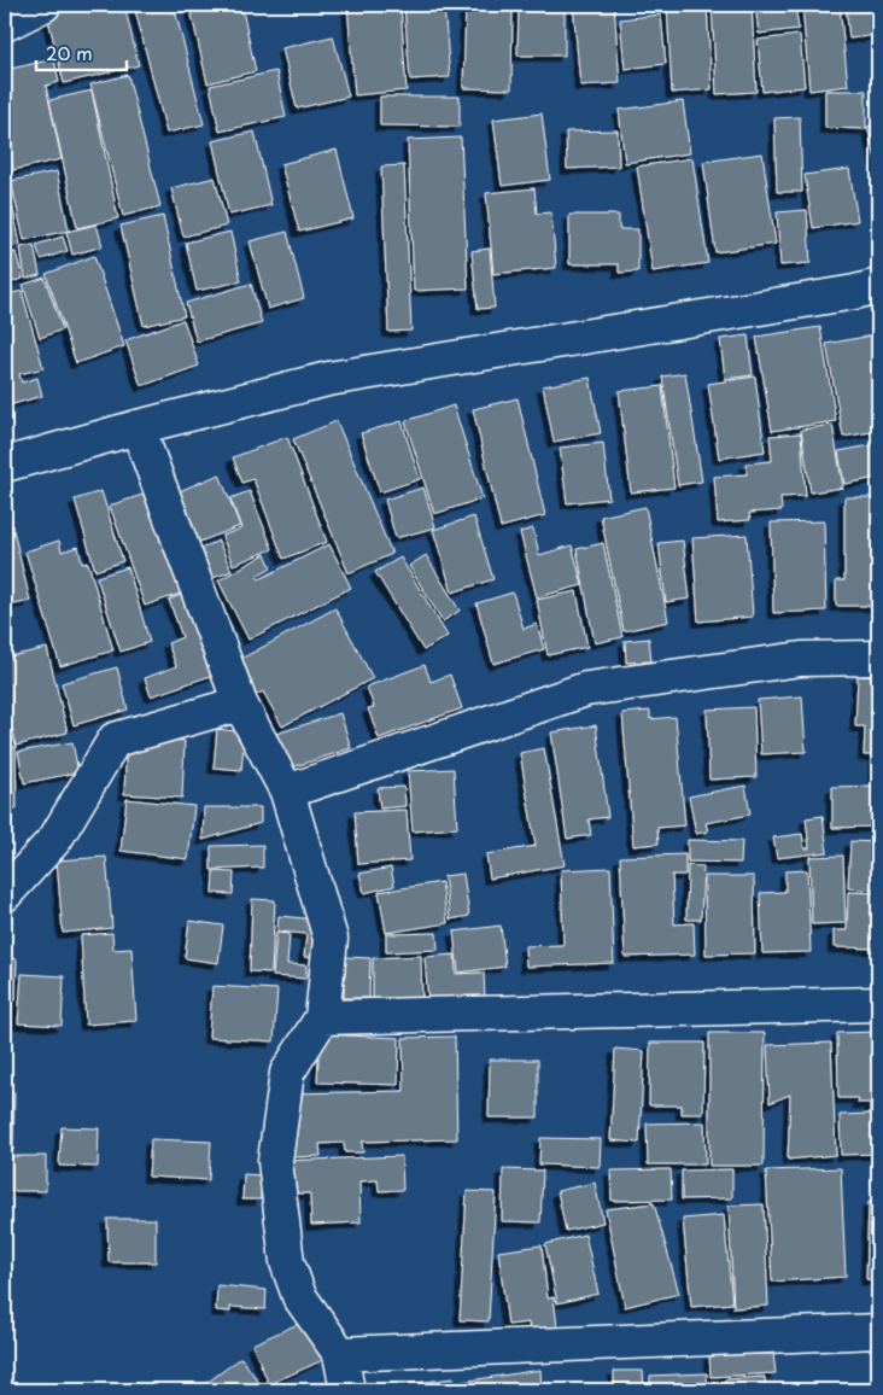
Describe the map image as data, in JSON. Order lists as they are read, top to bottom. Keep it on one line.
{"scale_bar":"20 m"}
